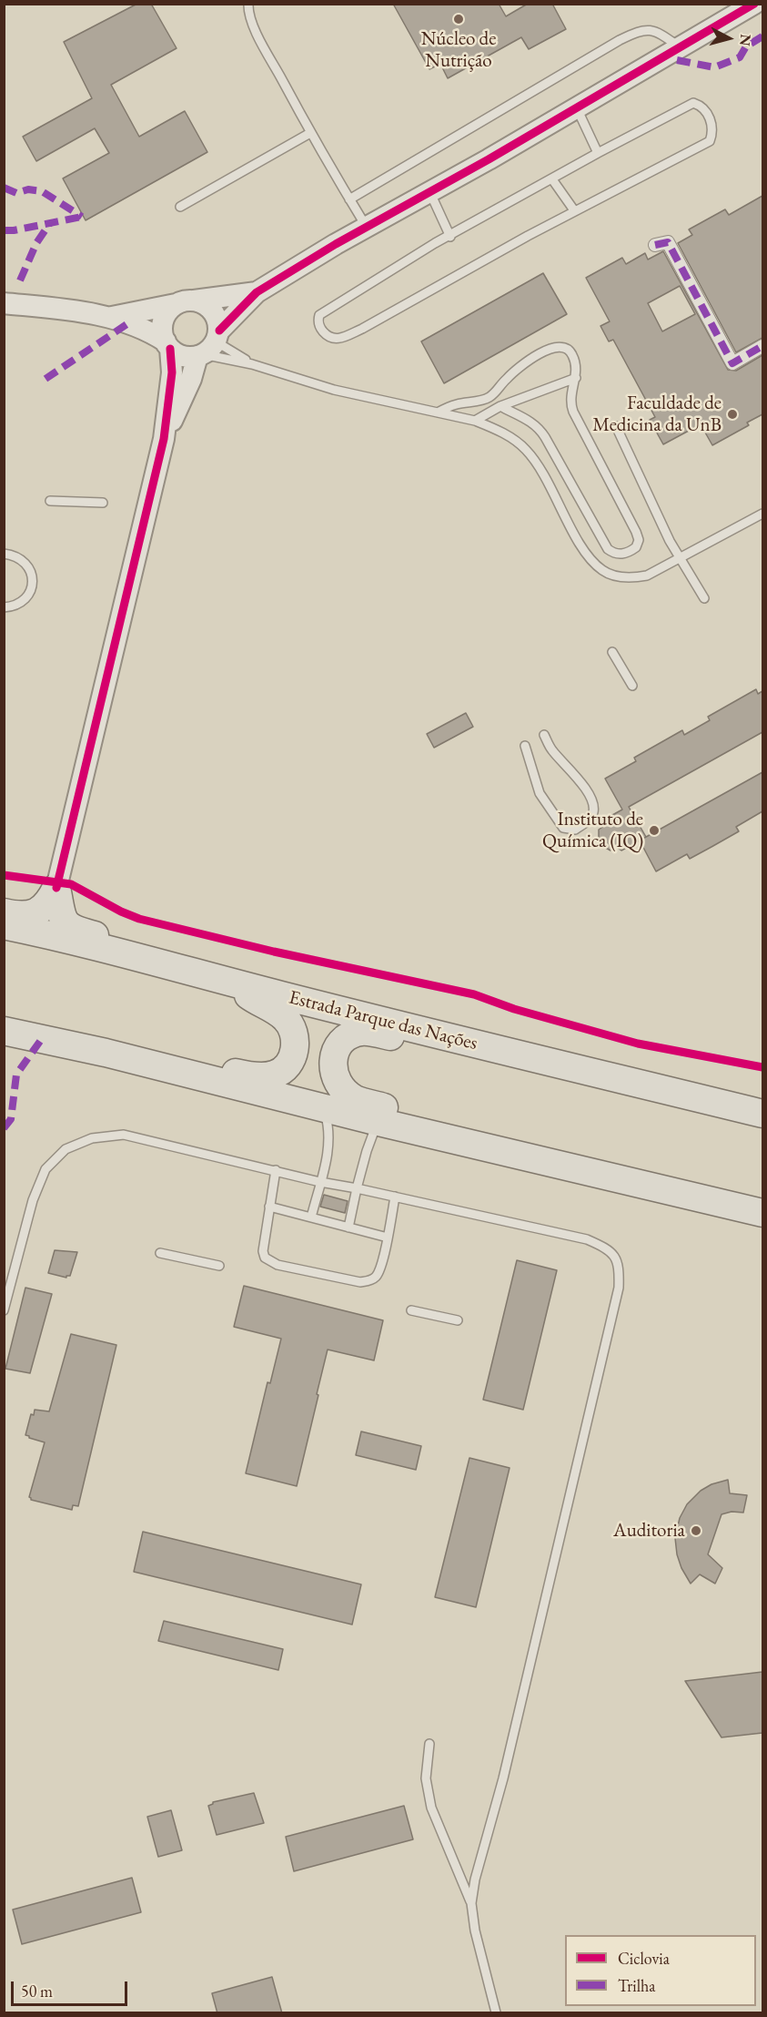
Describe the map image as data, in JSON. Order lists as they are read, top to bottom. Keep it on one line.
{"streets":{"highway":["Estrada Parque das Nações"]},"places":["Núcleo de Nutrição","Faculdade de Medicina da UnB","Instituto de Química (IQ)","Auditoria"],"legend":["Ciclovia","Trilha"],"scale_bar":"50 m","north":"right"}
